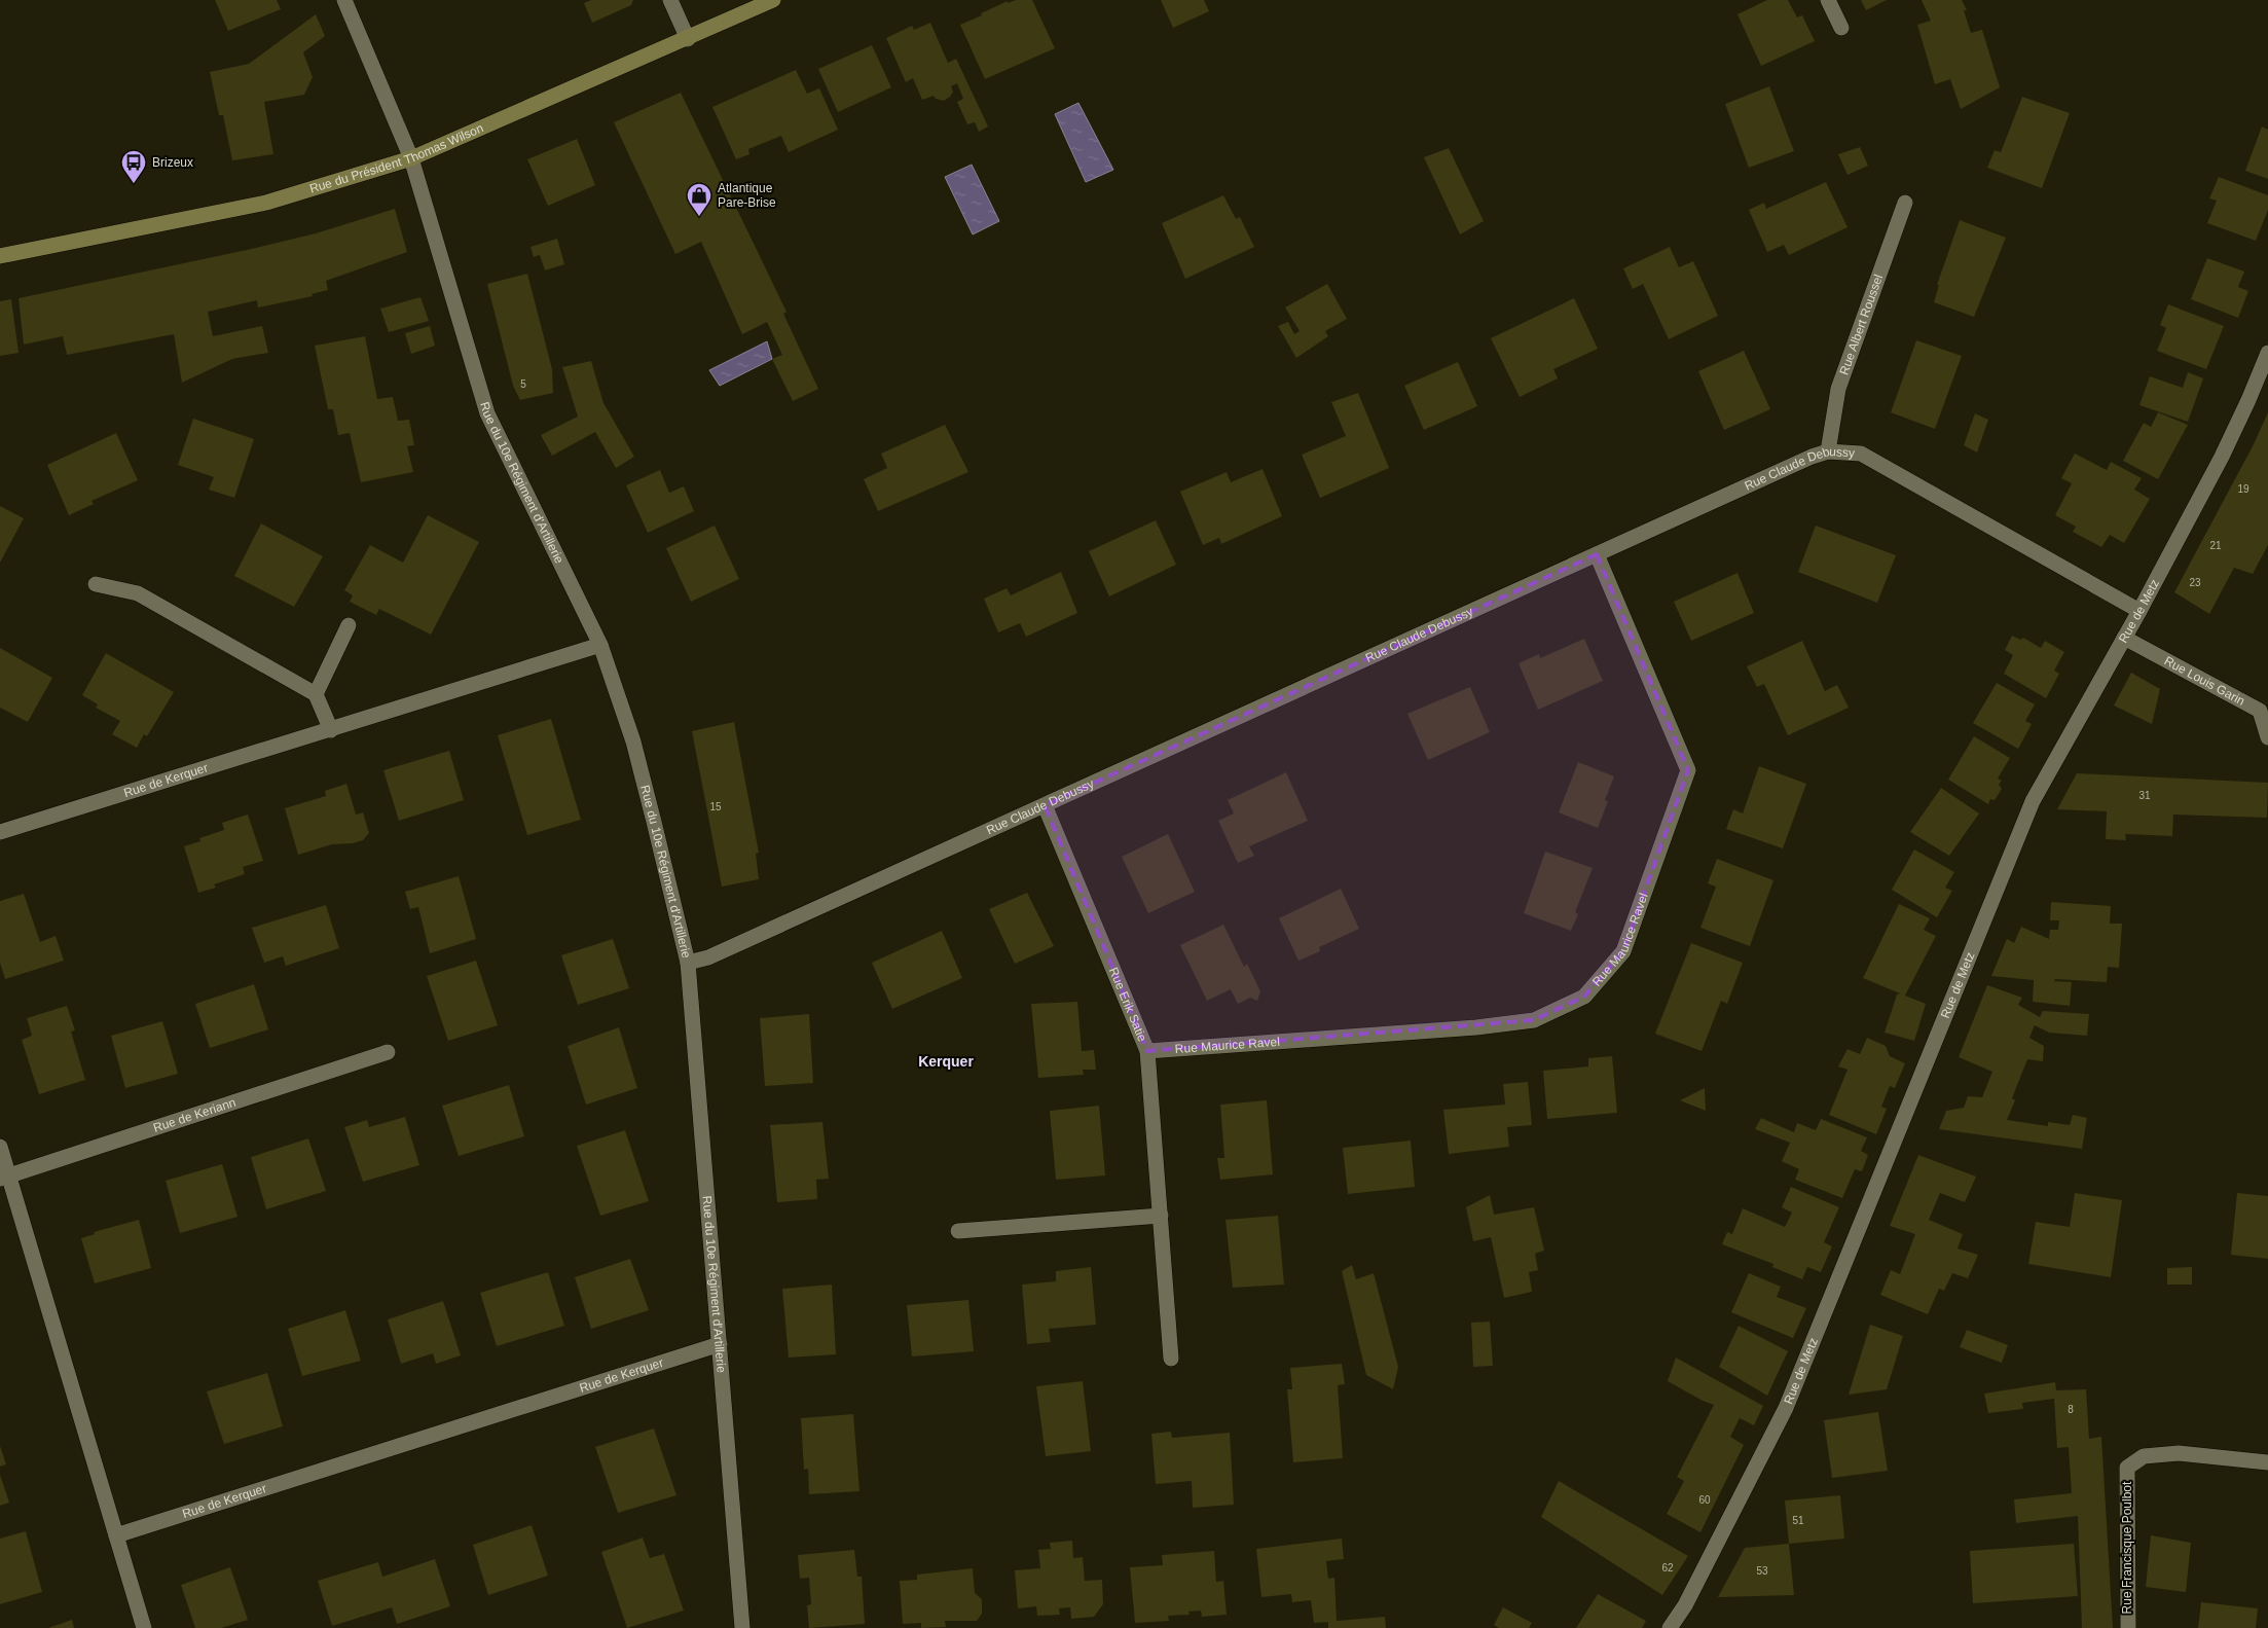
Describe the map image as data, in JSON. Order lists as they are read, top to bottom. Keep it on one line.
{"streets":{"street":["Rue du Président Thomas Wilson","Rue Albert Roussel","Rue Claude Debussy","Rue du 10e Régiment d'Artillerie","Rue de Metz","Rue Louis Garin","Rue de Kerquer","Rue Maurice Ravel","Rue Erik Satie","Rue de Keriann","Rue Francisque Poulbot"]},"crossings":[["Rue du Président Thomas Wilson","Rue du 10e Régiment d'Artillerie"],["Rue Albert Roussel","Rue Claude Debussy"],["Rue Claude Debussy","Rue du 10e Régiment d'Artillerie"],["Rue Claude Debussy","Rue de Metz"],["Rue Claude Debussy","Rue Maurice Ravel"],["Rue Claude Debussy","Rue Erik Satie"],["Rue du 10e Régiment d'Artillerie","Rue de Kerquer"],["Rue de Metz","Rue Louis Garin"],["Rue Maurice Ravel","Rue Erik Satie"]],"districts":["Kerquer"],"places":{"bus stop":["Brizeux"],"shop":["Atlantique Pare-Brise"]},"house_numbers":["5","19","21","23","31","15","8","60","51","62","53"]}
